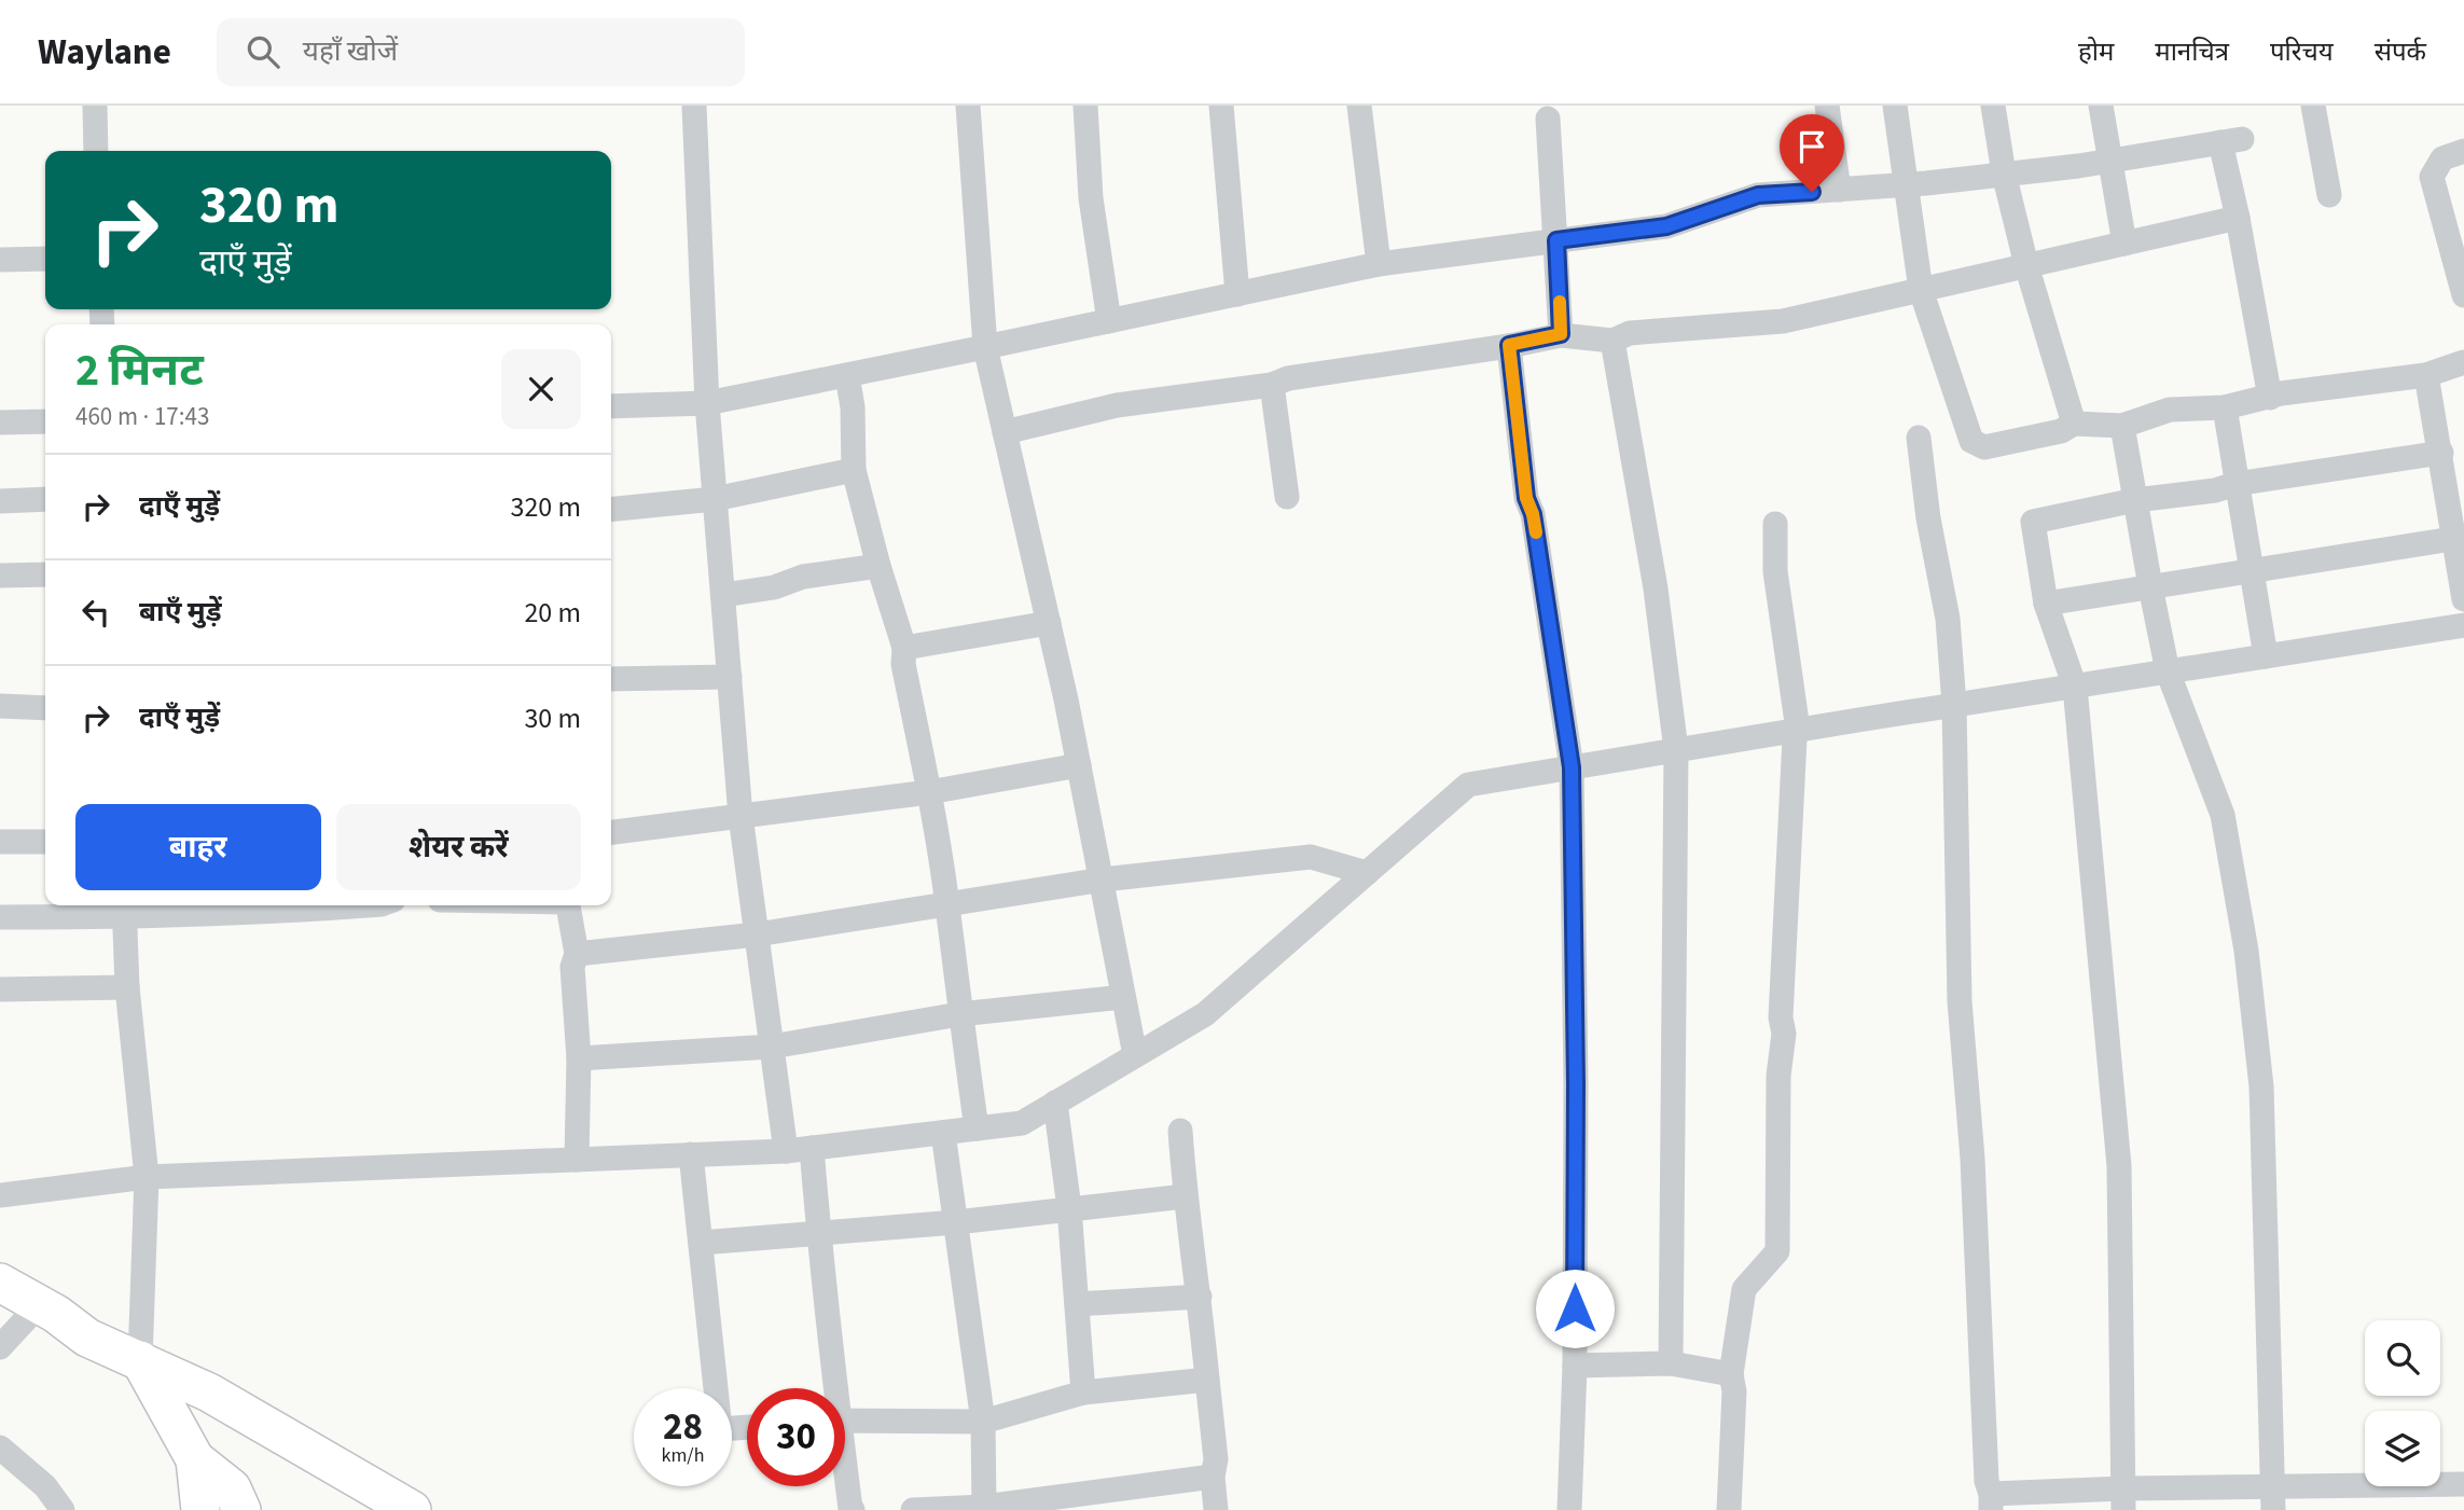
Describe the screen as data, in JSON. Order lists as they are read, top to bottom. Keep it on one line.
{"page":{"header":"Waylane","search":"यहाँ खोजें","nav":["होम","मानचित्र","परिचय","संपर्क"],"turn":["320 m","दाएँ मुड़ें"],"heading":["2 मिनट","460 m · 17:43"],"list":[{"name":"दाएँ मुड़ें","value":"320 m"},{"name":"बाएँ मुड़ें","value":"20 m"},{"name":"दाएँ मुड़ें","value":"30 m"}],"buttons":["बाहर","शेयर करें"],"speed":"28 km/h","limit":"30"}}
